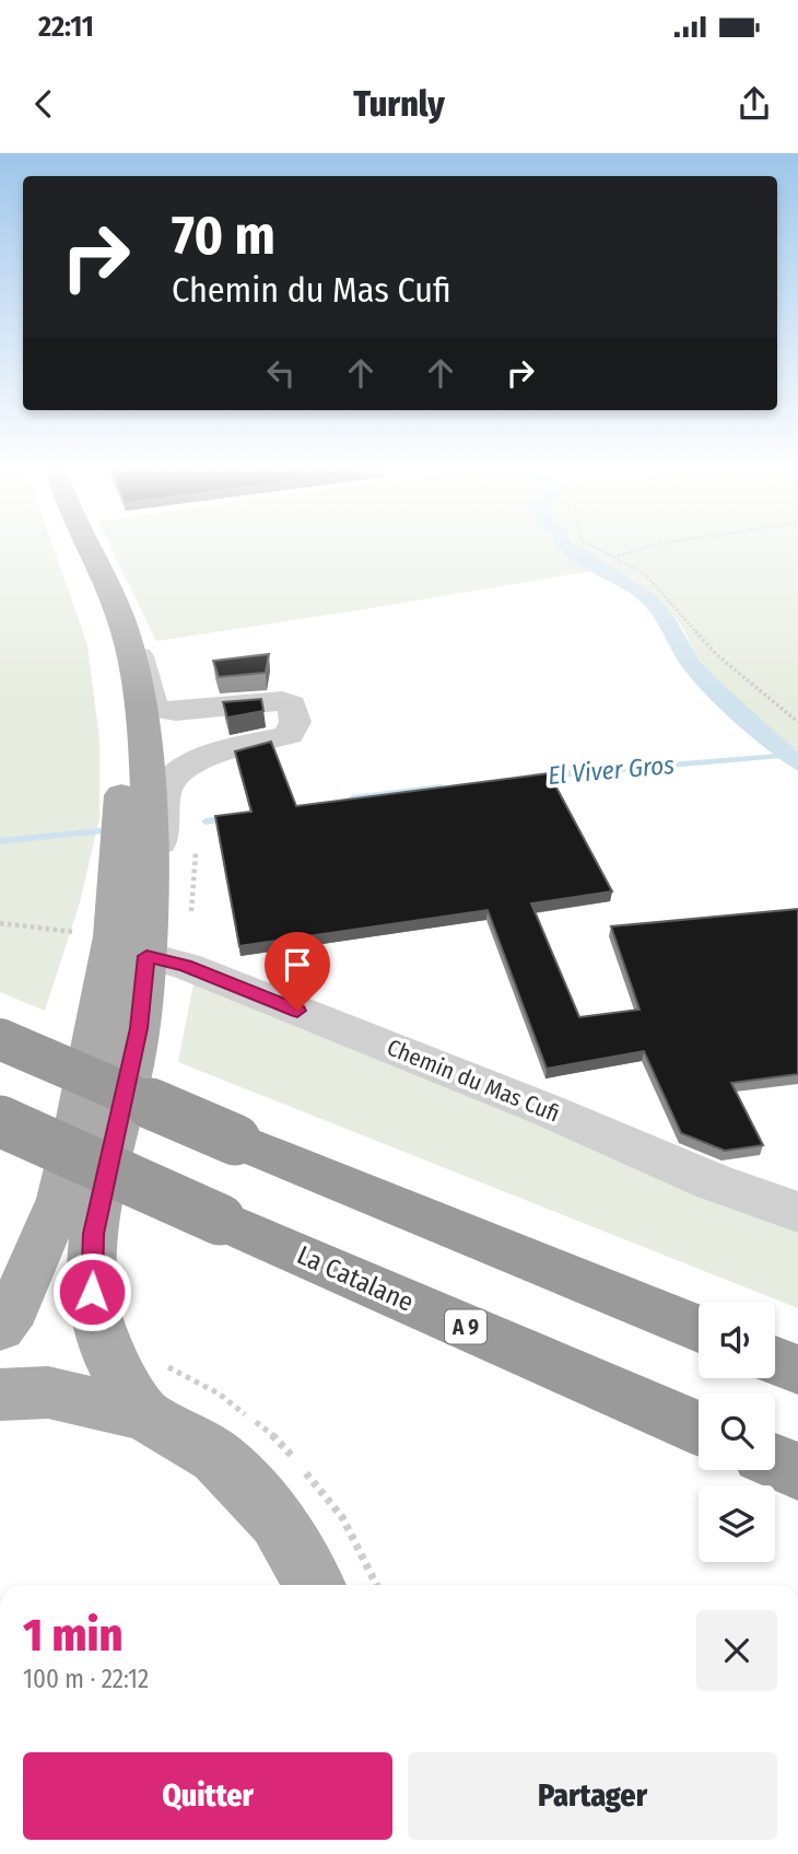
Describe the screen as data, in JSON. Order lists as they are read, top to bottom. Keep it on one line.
{"streets":{"highway":["La Catalane","A 9"],"street":["Chemin du Mas Cufi"]},"water":["El Viver Gros"],"page":{"status":"22:11","header":"Turnly","turn":["70 m","Chemin du Mas Cufi"],"heading":["1 min","100 m · 22:12"],"buttons":["Quitter","Partager"]}}
